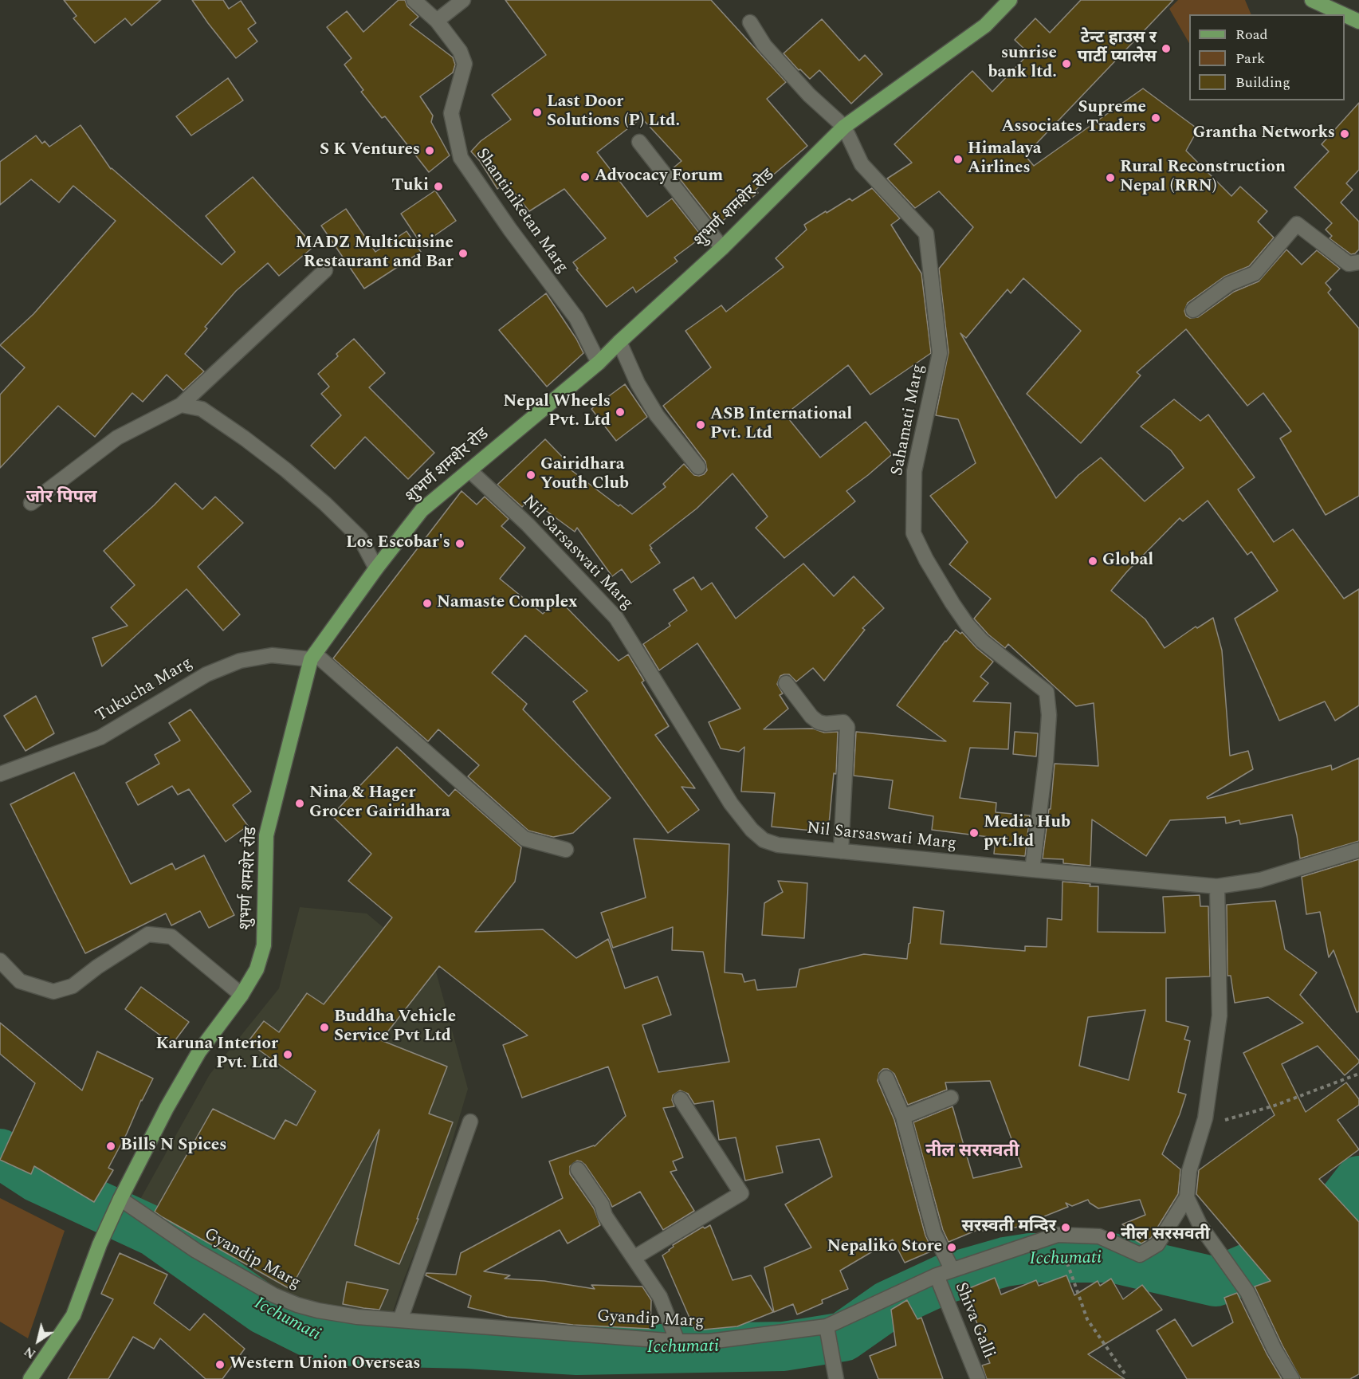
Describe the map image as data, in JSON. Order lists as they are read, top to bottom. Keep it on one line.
{"streets":{"main road":["शुभर्ण शमशेर रोड"],"street":["Shantiniketan Marg","Sahamati Marg","Nil Sarsaswati Marg","Tukucha Marg","Gyandip Marg","Shiva Galli"]},"crossings":[["शुभर्ण शमशेर रोड","Shantiniketan Marg"],["शुभर्ण शमशेर रोड","Sahamati Marg"],["शुभर्ण शमशेर रोड","Nil Sarsaswati Marg"],["शुभर्ण शमशेर रोड","Tukucha Marg"],["शुभर्ण शमशेर रोड","Gyandip Marg"],["Sahamati Marg","Nil Sarsaswati Marg"],["Gyandip Marg","Shiva Galli"]],"districts":["जोर पिपल","नील सरसवती"],"water":["Icchumati"],"places":["टेन्ट हाउस र पार्टी प्यालेस","sunrise bank ltd.","Last Door Solutions (P) Ltd.","Supreme Associates Traders","Grantha Networks","S K Ventures","Himalaya Airlines","Advocacy Forum","Rural Reconstruction Nepal (RRN)","Tuki","MADZ Multicuisine Restaurant and Bar","Nepal Wheels Pvt. Ltd","ASB International Pvt. Ltd","Gairidhara Youth Club","Los Escobar's","Global","Namaste Complex","Nina & Hager Grocer Gairidhara","Media Hub pvt.ltd","Buddha Vehicle Service Pvt Ltd","Karuna Interior Pvt. Ltd","Bills N Spices","सरस्वती मन्दिर","नील सरसवती","Nepaliko Store","Western Union Overseas"],"legend":["Road","Park","Building"],"north":"bottom left"}
